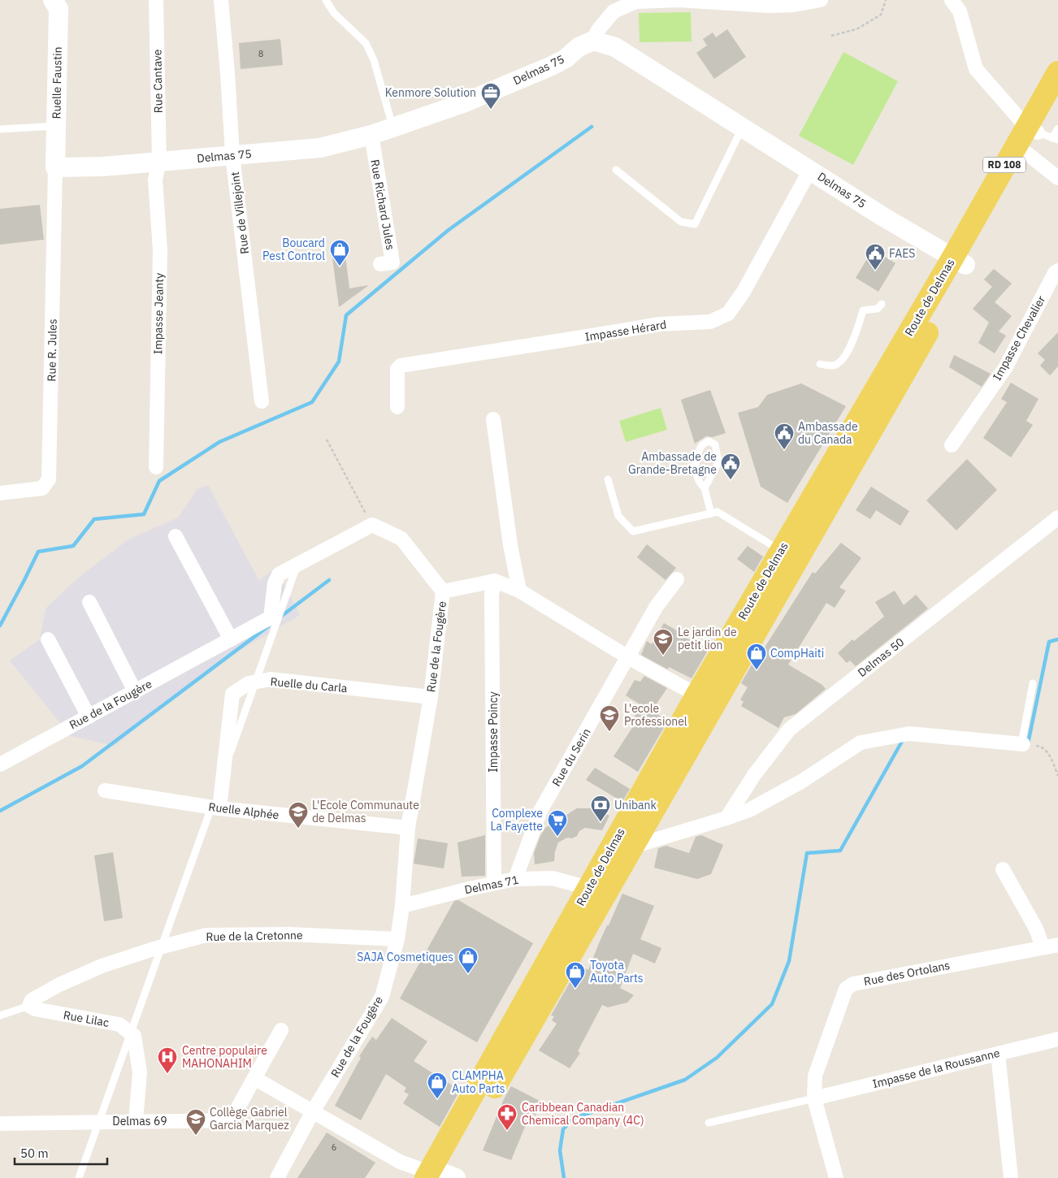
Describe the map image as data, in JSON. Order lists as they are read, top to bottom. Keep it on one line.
{"streets":{"main road":["RD 108","Route de Delmas"],"street":["Delmas 75","Rue Cantave","Ruelle Faustin","Rue Richard Jules","Rue de Villejoint","Impasse Jeanty","Impasse Hérard","Impasse Chevalier","Rue R. Jules","Rue de la Fougère","Delmas 50","Ruelle du Carla","Impasse Poincy","Rue du Serin","Ruelle Alphée","Delmas 71","Rue de la Cretonne","Rue des Ortolans","Rue Lilac","Impasse de la Roussanne","Delmas 69"]},"crossings":[["Delmas 75","Rue Cantave"],["Delmas 75","Ruelle Faustin"],["Delmas 75","Rue Richard Jules"],["Delmas 75","Rue de Villejoint"],["Delmas 75","Route de Delmas"],["Delmas 75","Impasse Jeanty"],["Delmas 75","Impasse Hérard"],["Delmas 75","Rue R. Jules"],["Rue Cantave","Impasse Jeanty"],["Ruelle Faustin","Rue R. Jules"],["Route de Delmas","Delmas 71"],["Rue de la Fougère","Ruelle du Carla"],["Rue de la Fougère","Ruelle Alphée"],["Rue de la Fougère","Delmas 71"],["Rue de la Fougère","Rue de la Cretonne"],["Ruelle du Carla","Ruelle Alphée"],["Impasse Poincy","Delmas 71"],["Rue du Serin","Delmas 71"],["Rue de la Cretonne","Rue Lilac"],["Rue des Ortolans","Impasse de la Roussanne"],["Rue Lilac","Delmas 69"]],"places":{"office":["Kenmore Solution"],"shop":["Boucard Pest Control","CompHaiti","SAJA Cosmetiques","Toyota Auto Parts","CLAMPHA Auto Parts"],"public building":["FAES","Ambassade du Canada","Ambassade de Grande-Bretagne"],"school or university":["Le jardin de petit lion","L'ecole Professionel","L'Ecole Communaute de Delmas","Collège Gabriel Garcia Marquez"],"bank":["Unibank"],"supermarket":["Complexe La Fayette"],"hospital":["Centre populaire MAHONAHIM"],"pharmacy":["Caribbean Canadian Chemical Company (4C)"]},"house_numbers":["8","6"],"scale_bar":"50 m"}
